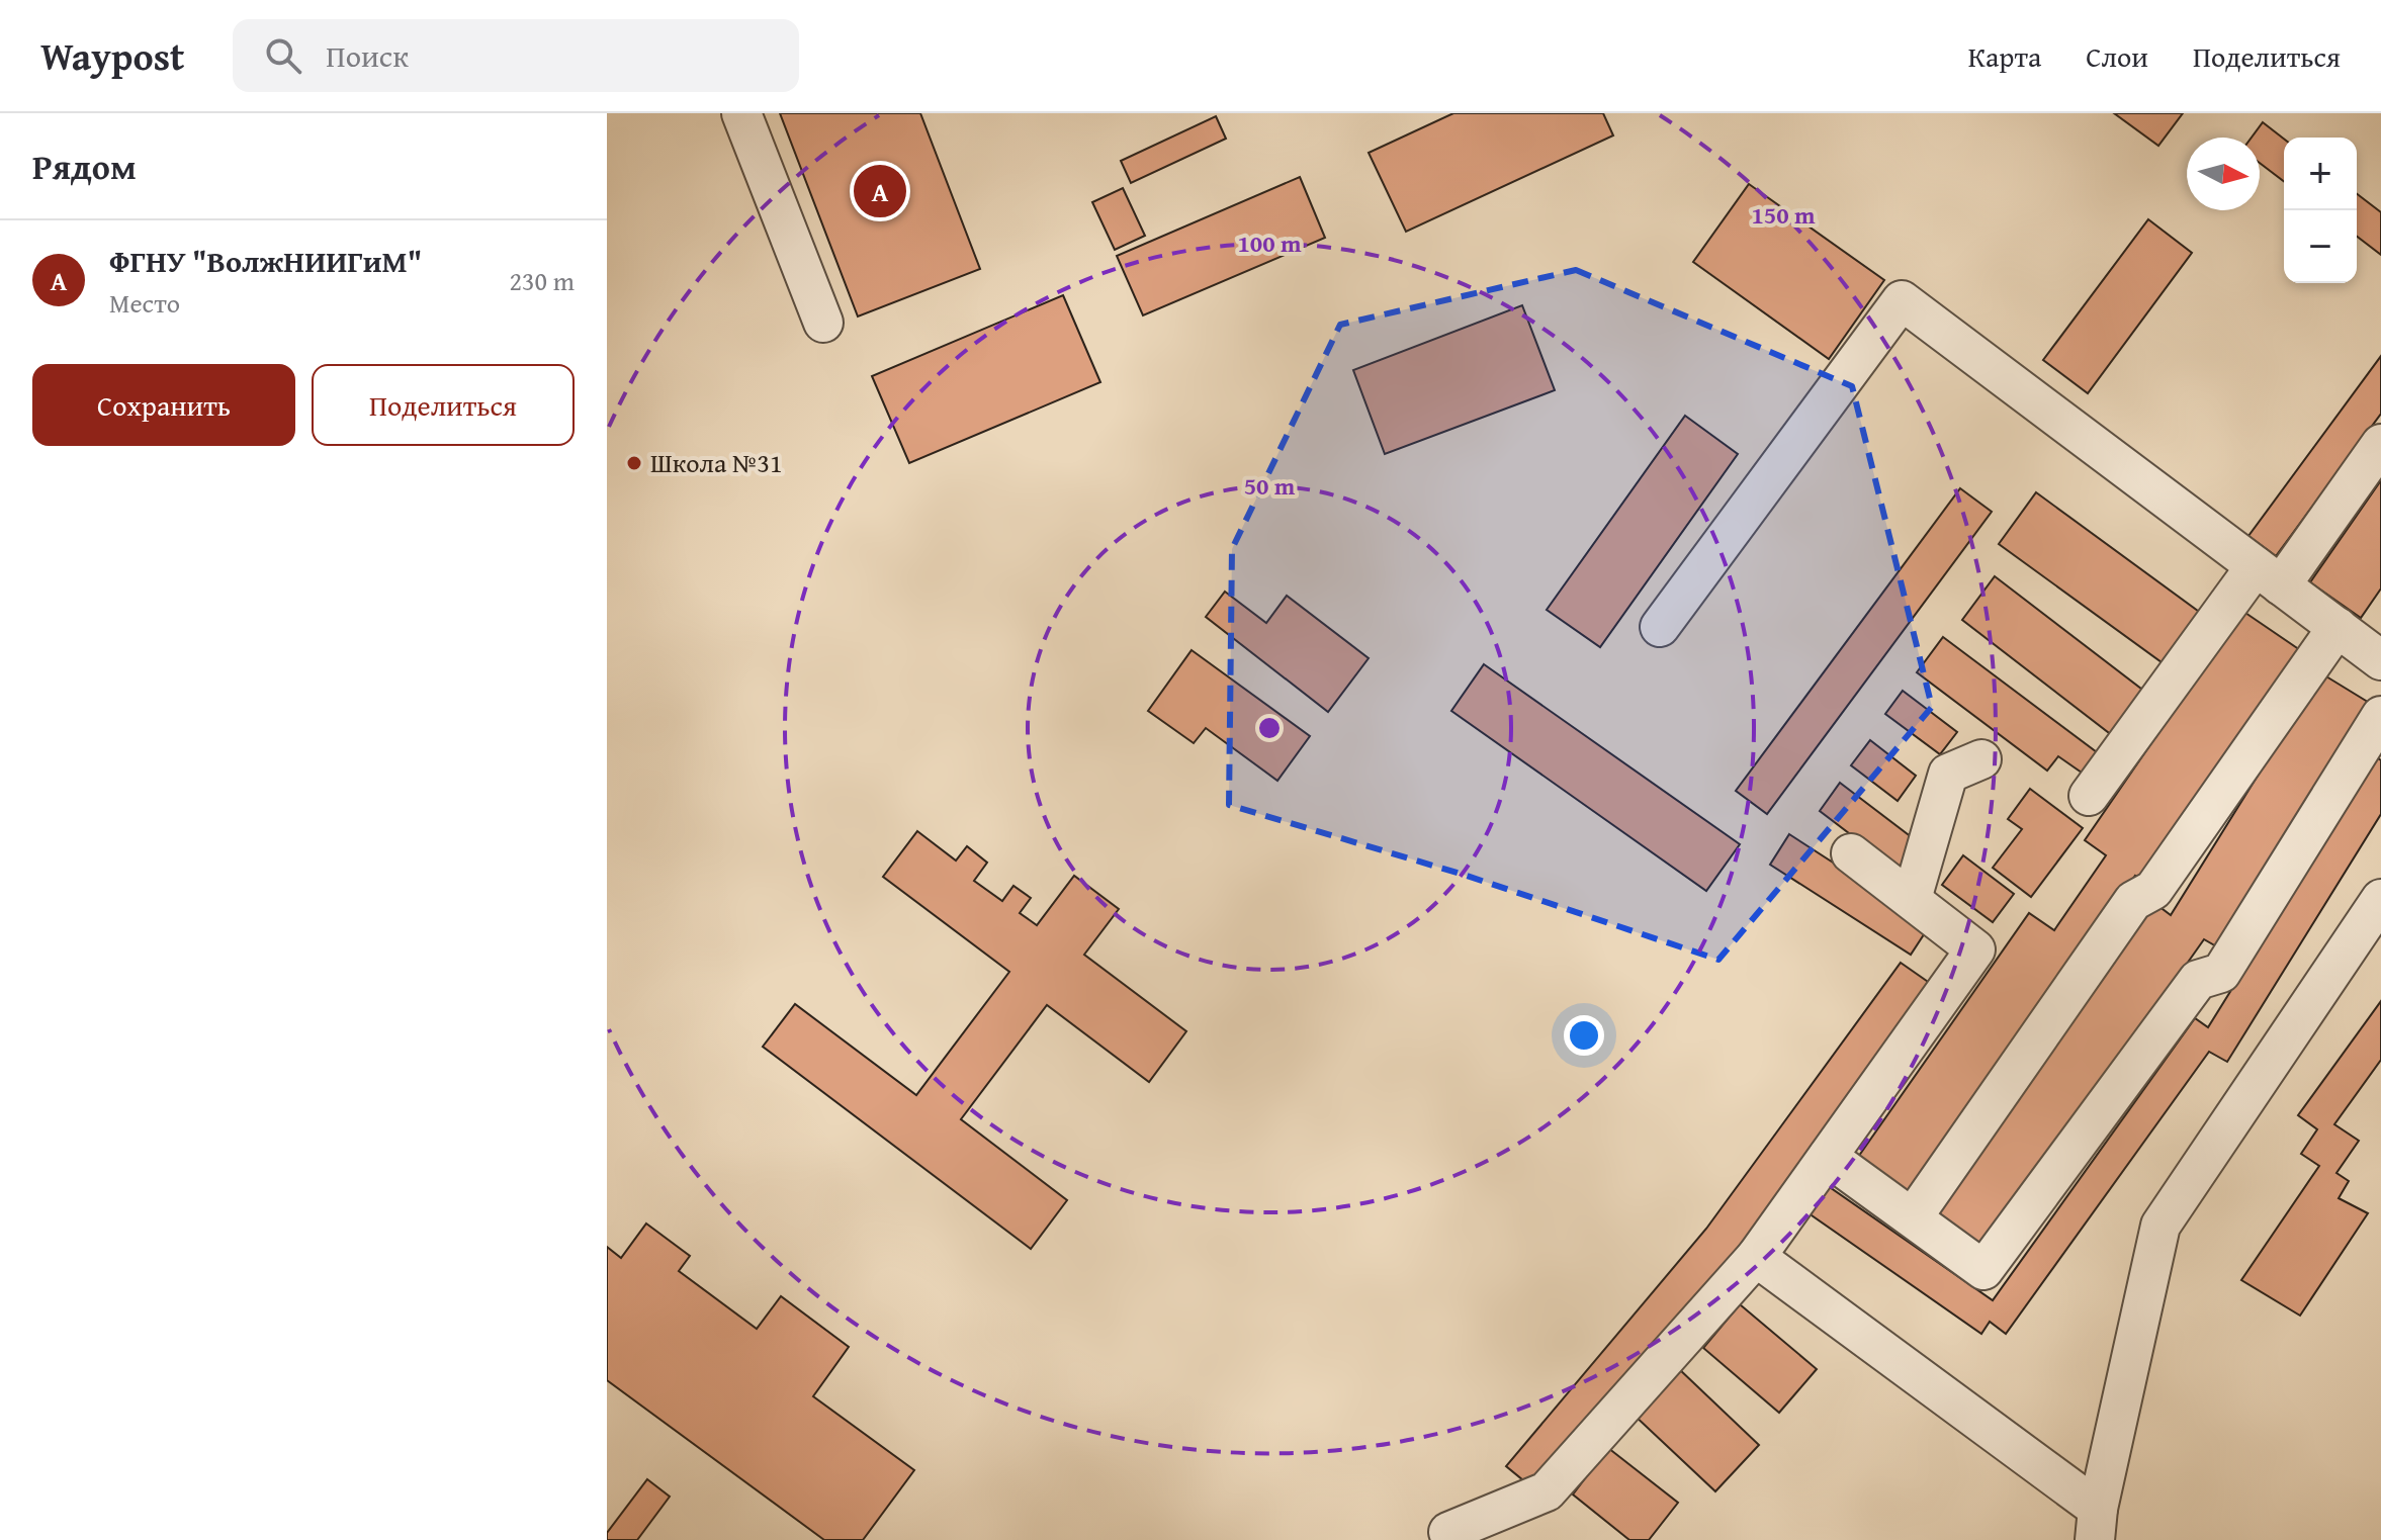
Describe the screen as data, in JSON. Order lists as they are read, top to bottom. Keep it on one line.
{"places":["Школа №31"],"north":"right","page":{"header":"Waypost","search":"Поиск","nav":["Карта","Слои","Поделиться"],"heading":"Рядом","map_buttons":["+","−"],"pins":"A","list":[{"mark":"A","name":"ФГНУ \"ВолжНИИГиМ\"","note":"Место","value":"230 m"}],"buttons":["Сохранить","Поделиться"]},"rings":["150 m","100 m","50 m"]}
